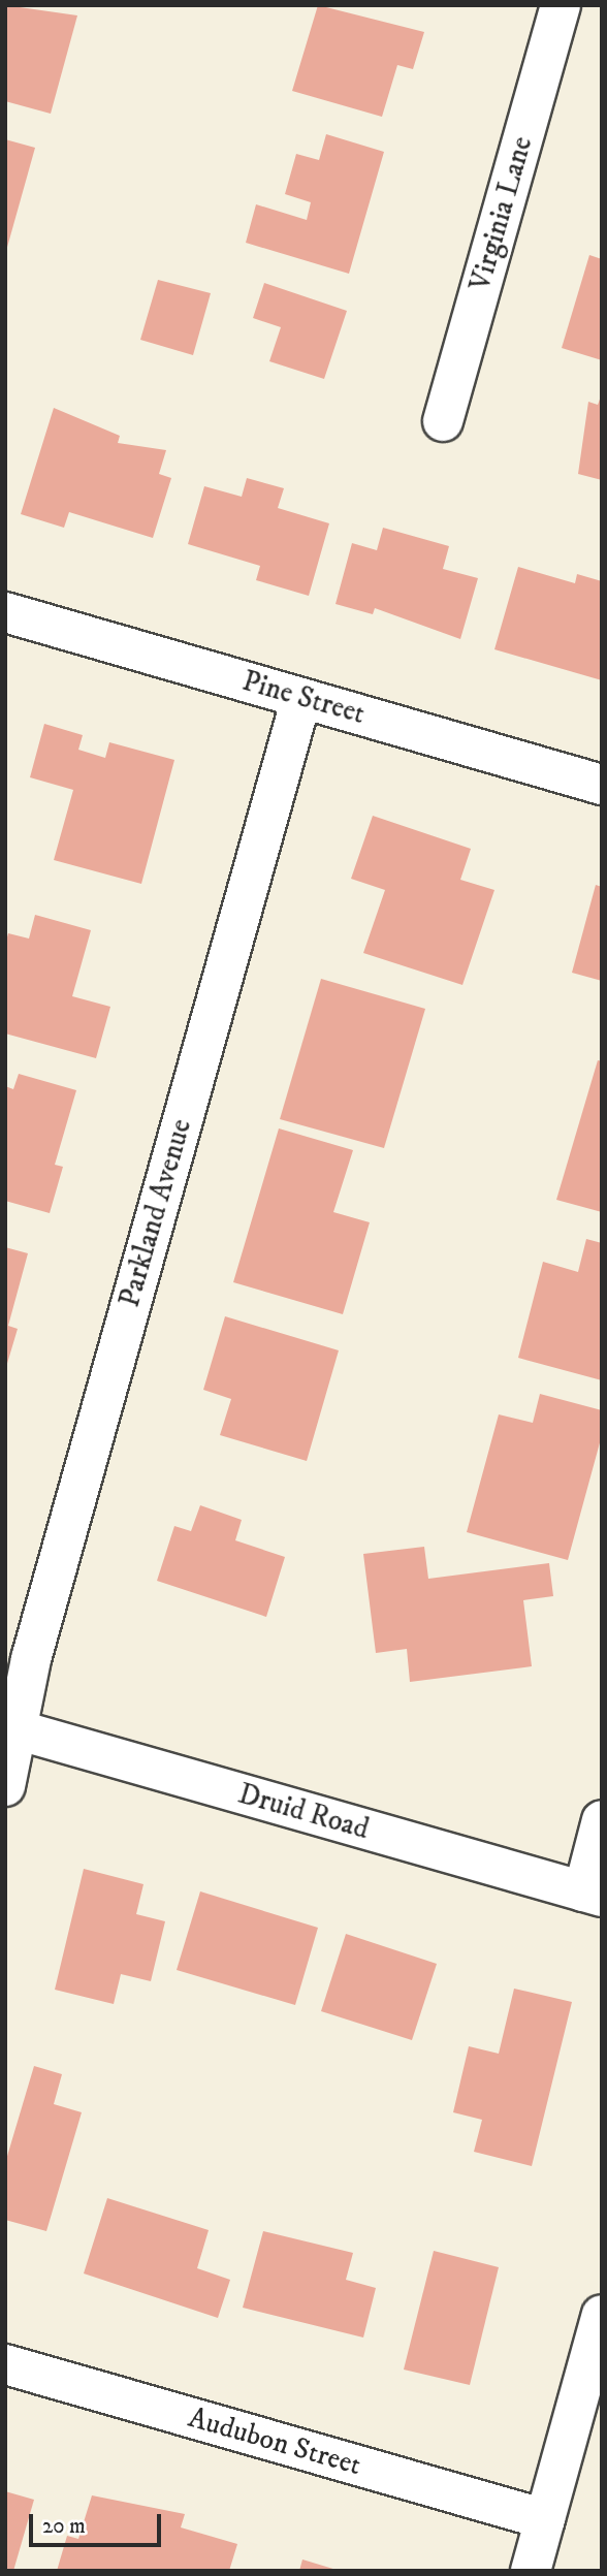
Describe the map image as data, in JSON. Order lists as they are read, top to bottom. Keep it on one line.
{"streets":{"street":["Virginia Lane","Pine Street","Parkland Avenue","Druid Road","Audubon Street"]},"crossings":[["Pine Street","Parkland Avenue"],["Parkland Avenue","Druid Road"]],"scale_bar":"20 m"}
